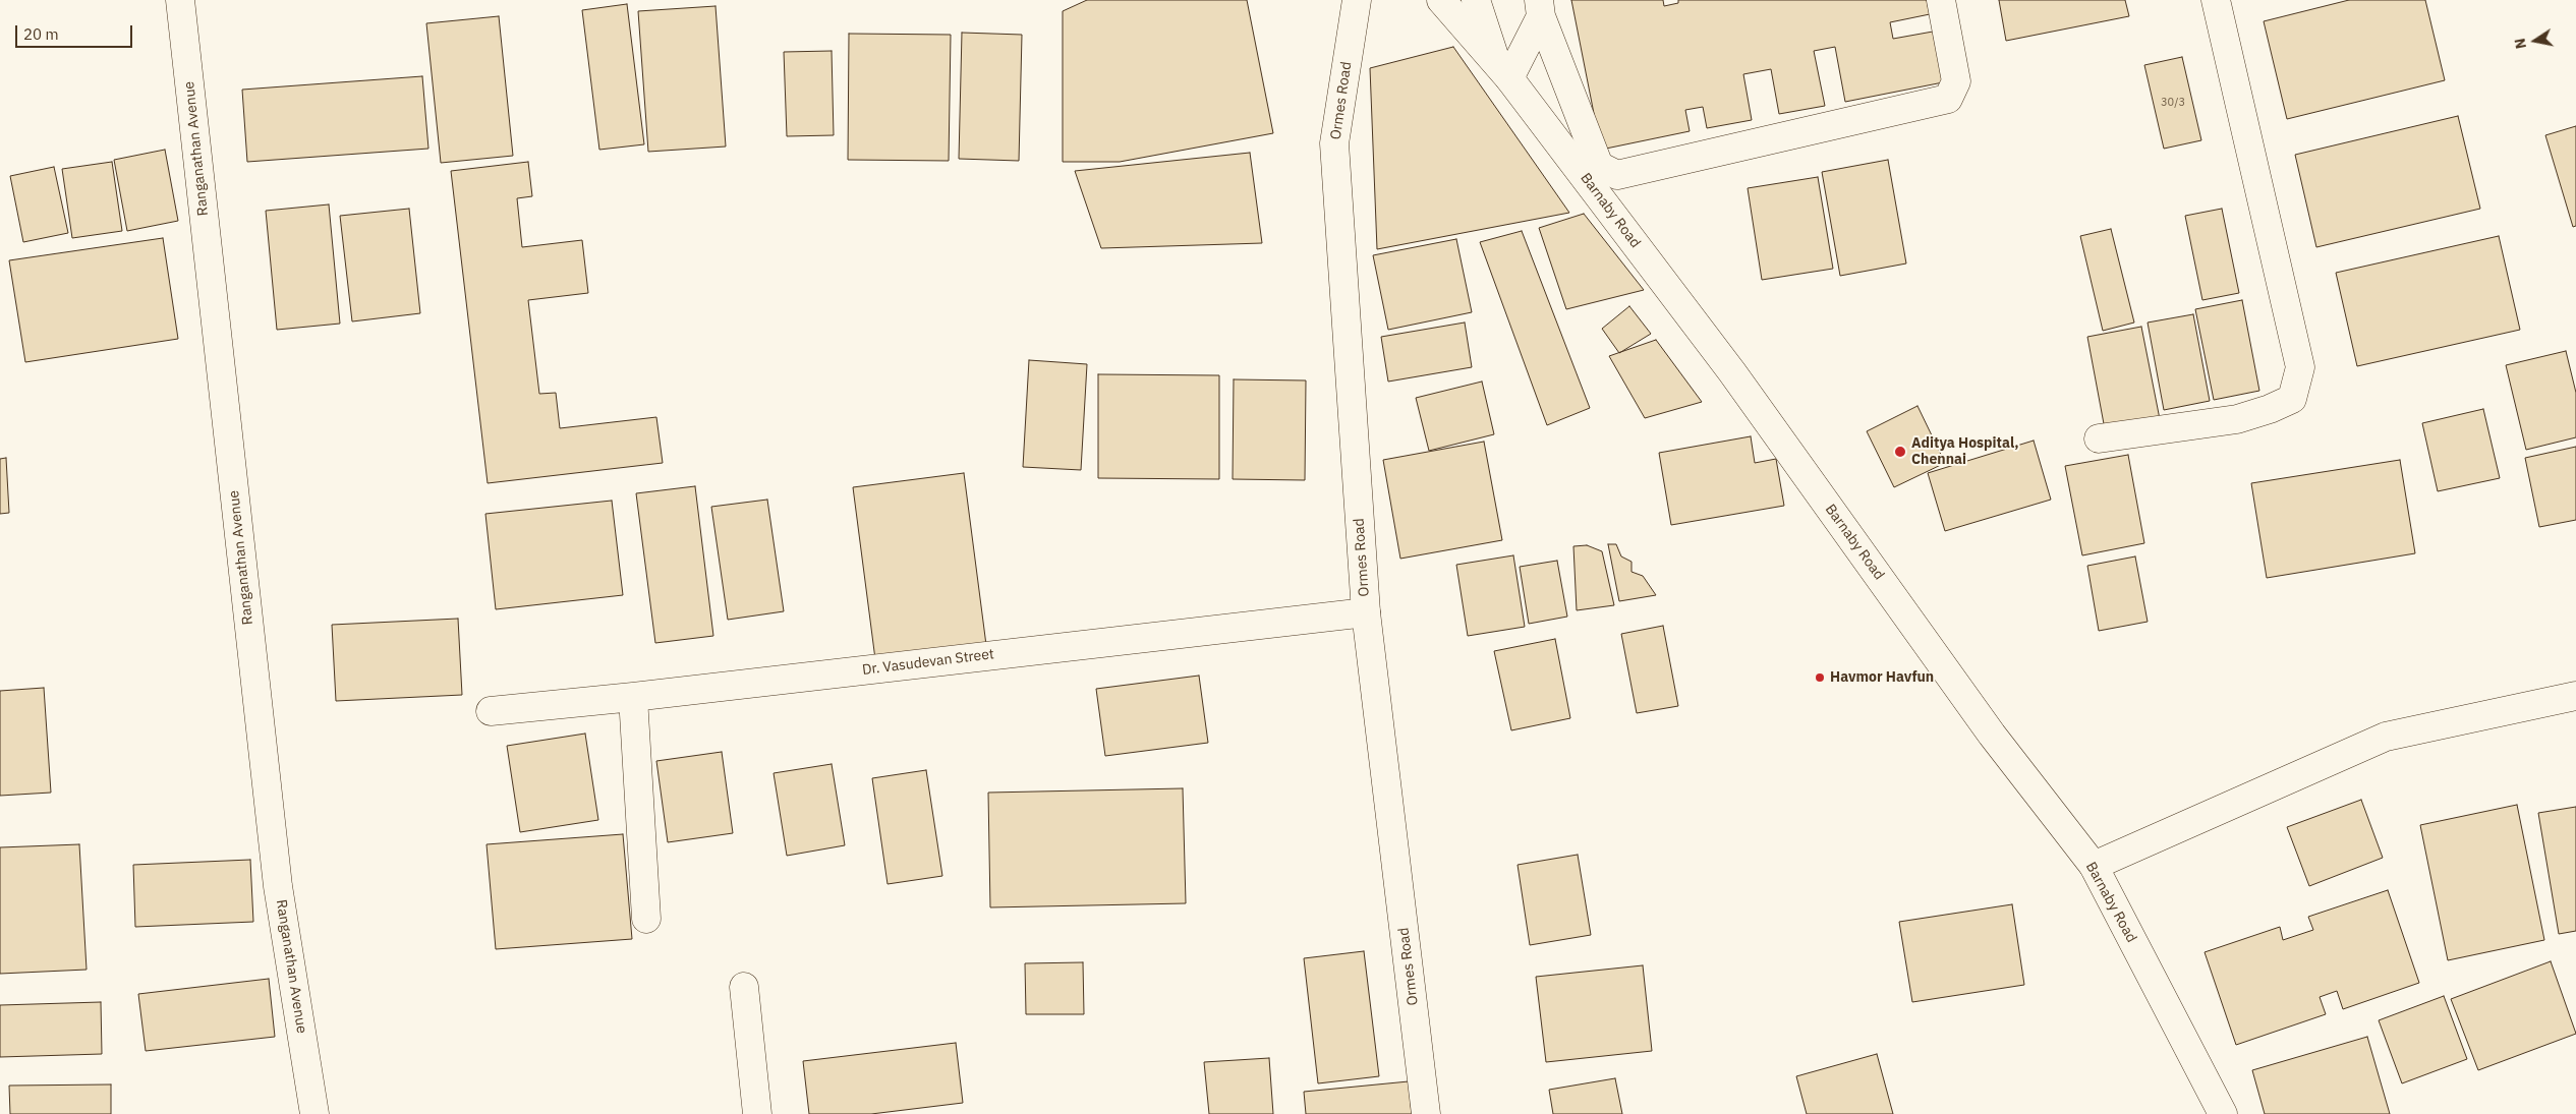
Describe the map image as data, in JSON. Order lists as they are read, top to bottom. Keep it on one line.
{"streets":{"street":["Ormes Road","Ranganathan Avenue","Barnaby Road","Dr. Vasudevan Street"]},"crossings":[["Ormes Road","Dr. Vasudevan Street"]],"places":["Aditya Hospital, Chennai","Havmor Havfun"],"house_numbers":["30/3"],"scale_bar":"20 m","north":"left"}
